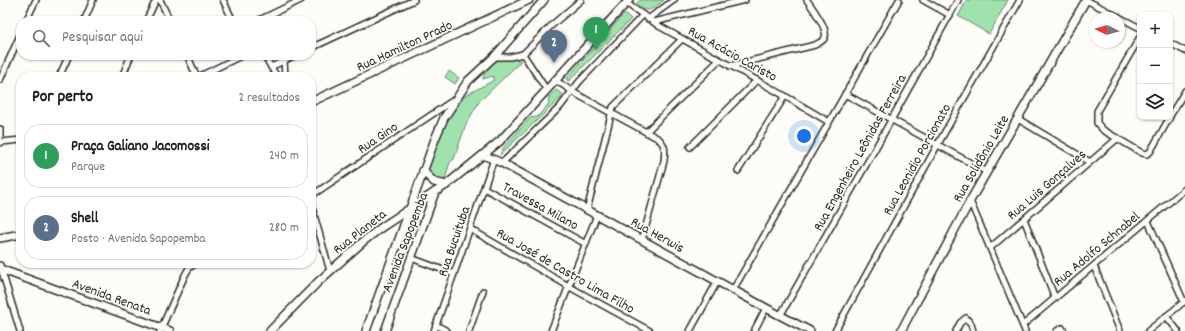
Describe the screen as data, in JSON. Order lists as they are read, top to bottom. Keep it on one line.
{"streets":{"main road":["Rua Hamilton Prado","Rua Solidônio Leite","Rua Planeta","Rua Herwis","Avenida Sapopemba","Avenida Renata"],"street":["Rua Acácio Caristo","Rua Gino","Rua Engenheiro Leônidas Ferreira","Rua Leonidio Porcionato","Rua Luis Gonçalves","Travessa Milano","Rua Bucuituba","Rua Adolfo Schnabel","Rua José de Castro Lima Filho"]},"crossings":[["Rua Acácio Caristo","Avenida Sapopemba"],["Rua Gino","Avenida Sapopemba"],["Rua Engenheiro Leônidas Ferreira","Rua Herwis"],["Travessa Milano","Rua Bucuituba"],["Rua Planeta","Avenida Sapopemba"],["Rua Herwis","Rua Bucuituba"],["Rua Herwis","Avenida Sapopemba"],["Rua Bucuituba","Rua José de Castro Lima Filho"]],"north":"left","page":{"map_buttons":["+","−"],"search":"Pesquisar aqui","pins":["1","2"],"heading":["Por perto","2 resultados"],"list":[{"mark":"1","name":"Praça Galiano Jacomossi","note":"Parque","value":"240 m"},{"mark":"2","name":"Shell","note":"Posto · Avenida Sapopemba","value":"280 m"}]}}
